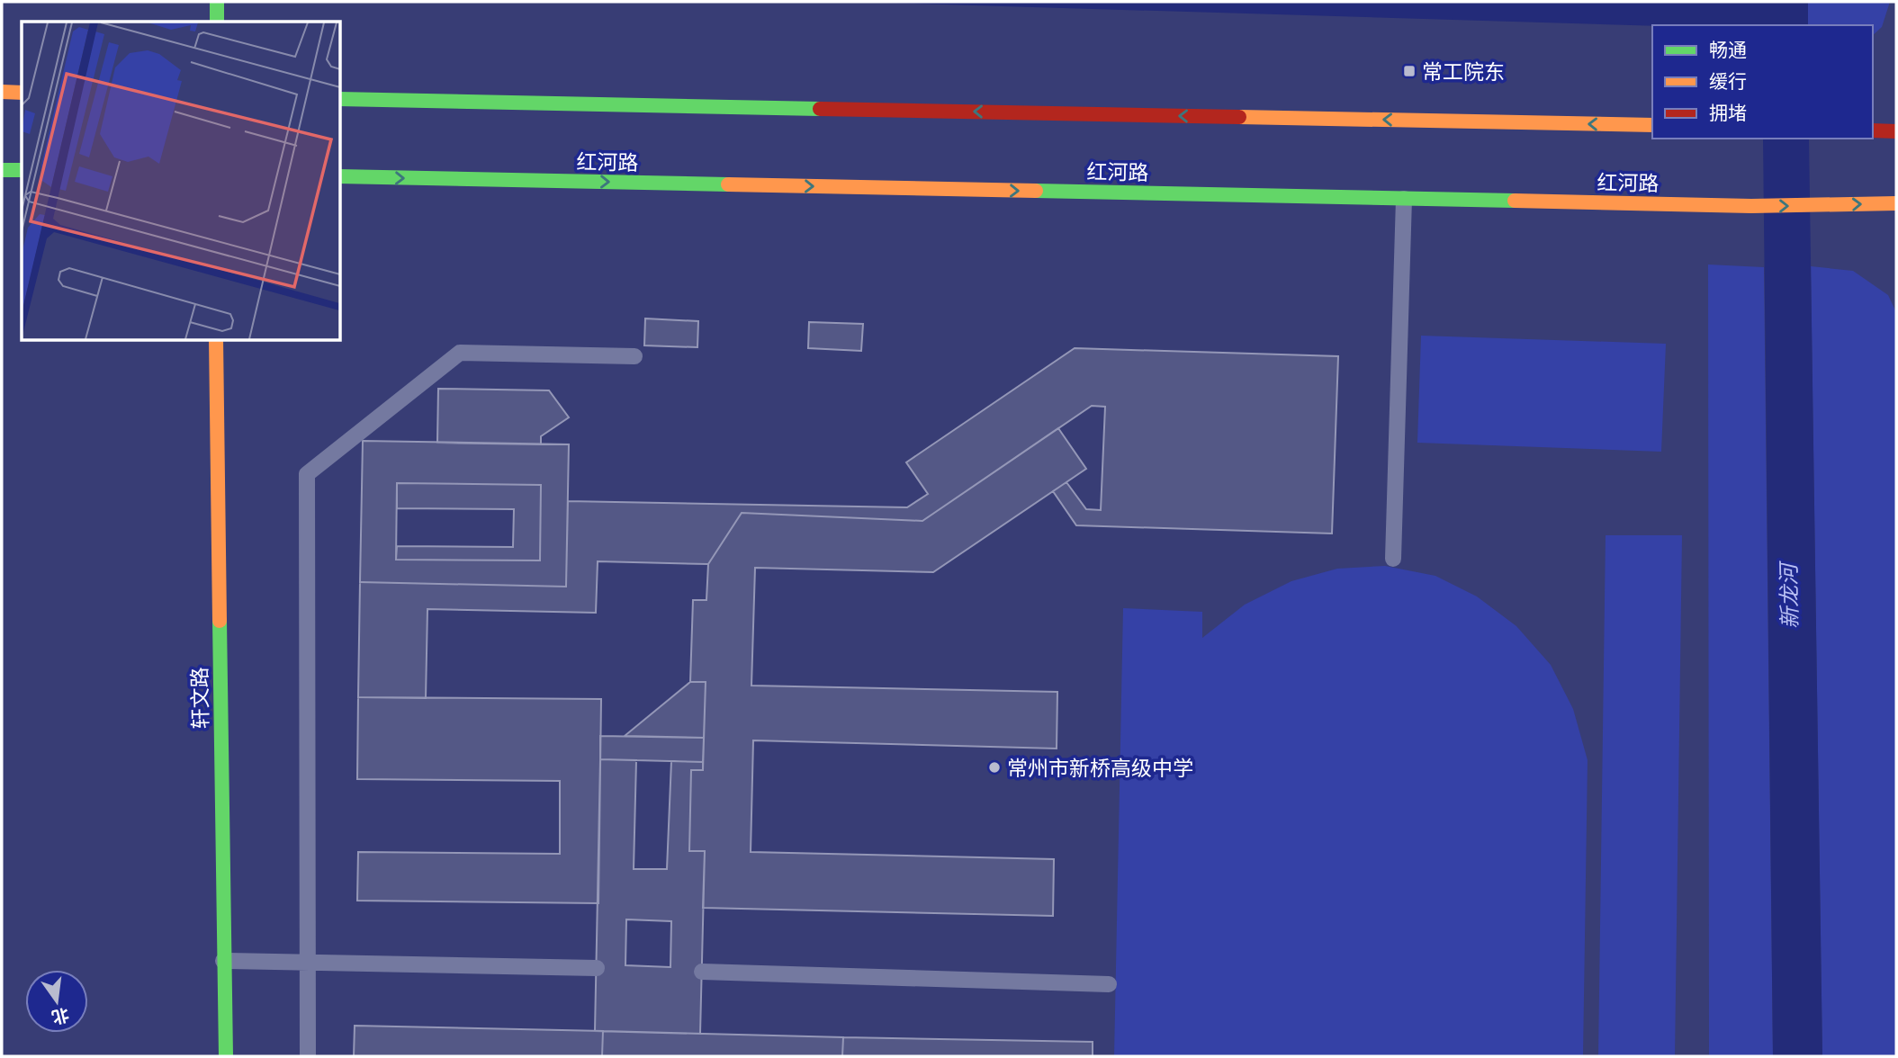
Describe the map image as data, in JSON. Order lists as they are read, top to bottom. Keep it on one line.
{"streets":{"street":["红河路","轩文路"]},"water":["新龙河"],"places":{"transit":["常工院东"],"other":["常州市新桥高级中学"]},"legend":["畅通","缓行","拥堵"],"north":"bottom"}
